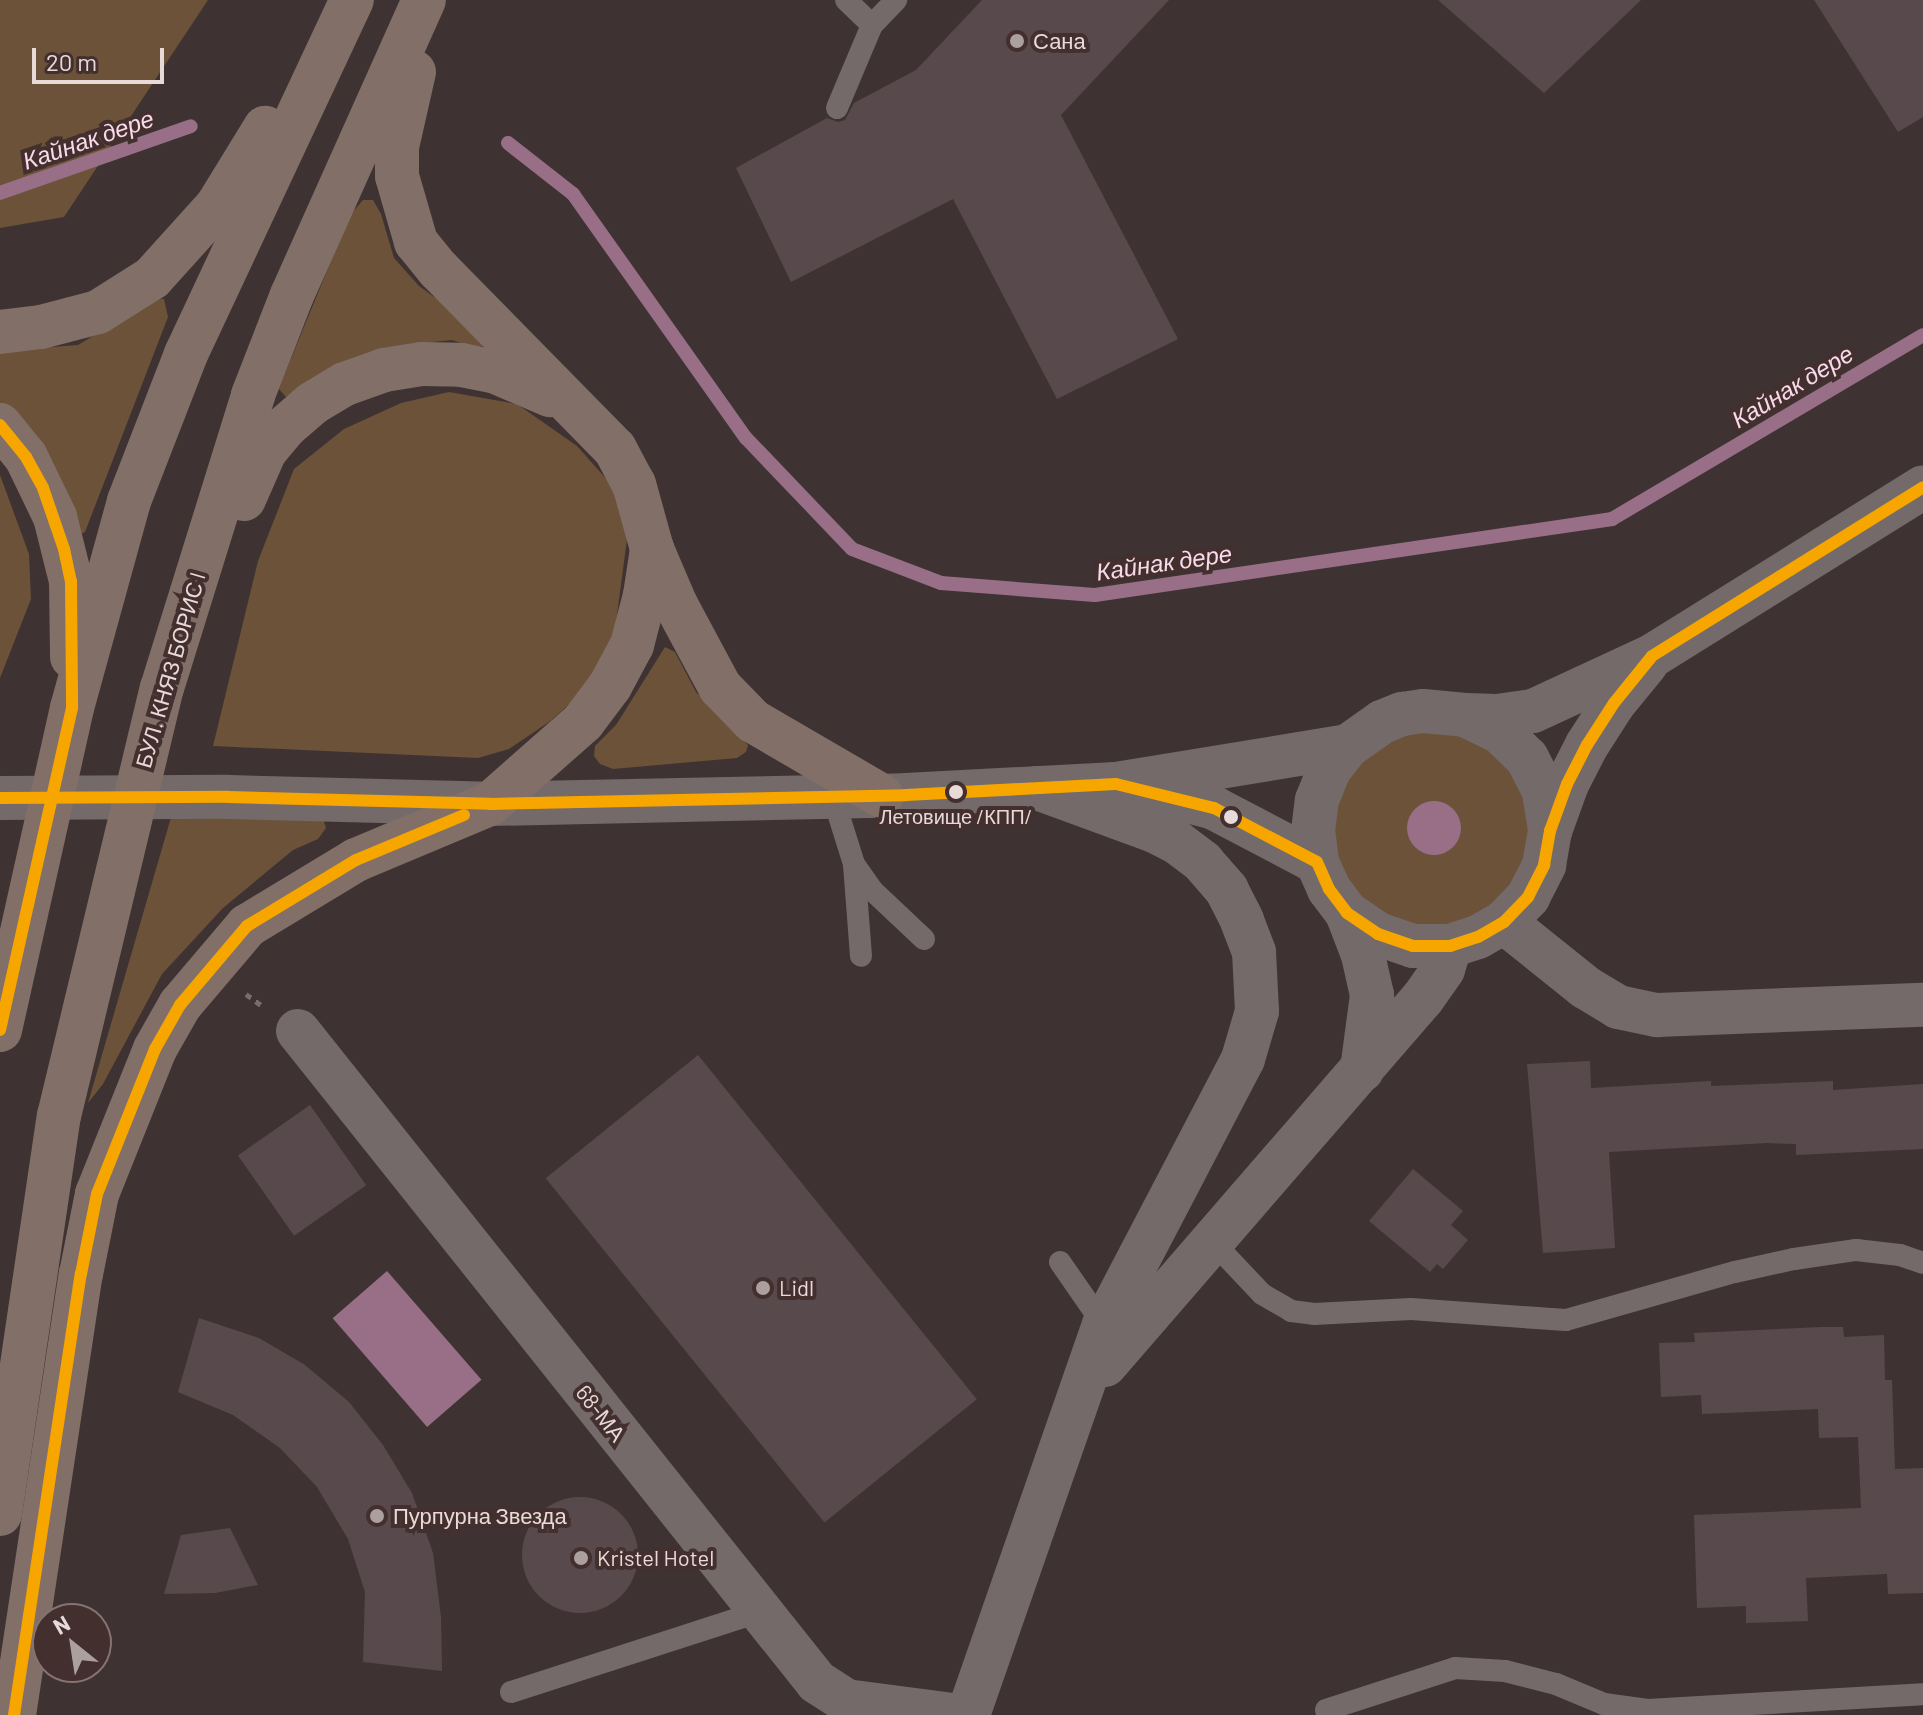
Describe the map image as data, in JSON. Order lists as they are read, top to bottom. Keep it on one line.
{"streets":{"highway":["БУЛ. КНЯЗ БОРИС I"],"street":["68-МА"]},"water":["Кайнак дере"],"places":["Сана","Летовище /КПП/","Lidl","Пурпурна Звезда","Kristel Hotel"],"scale_bar":"20 m","north":"top left"}
